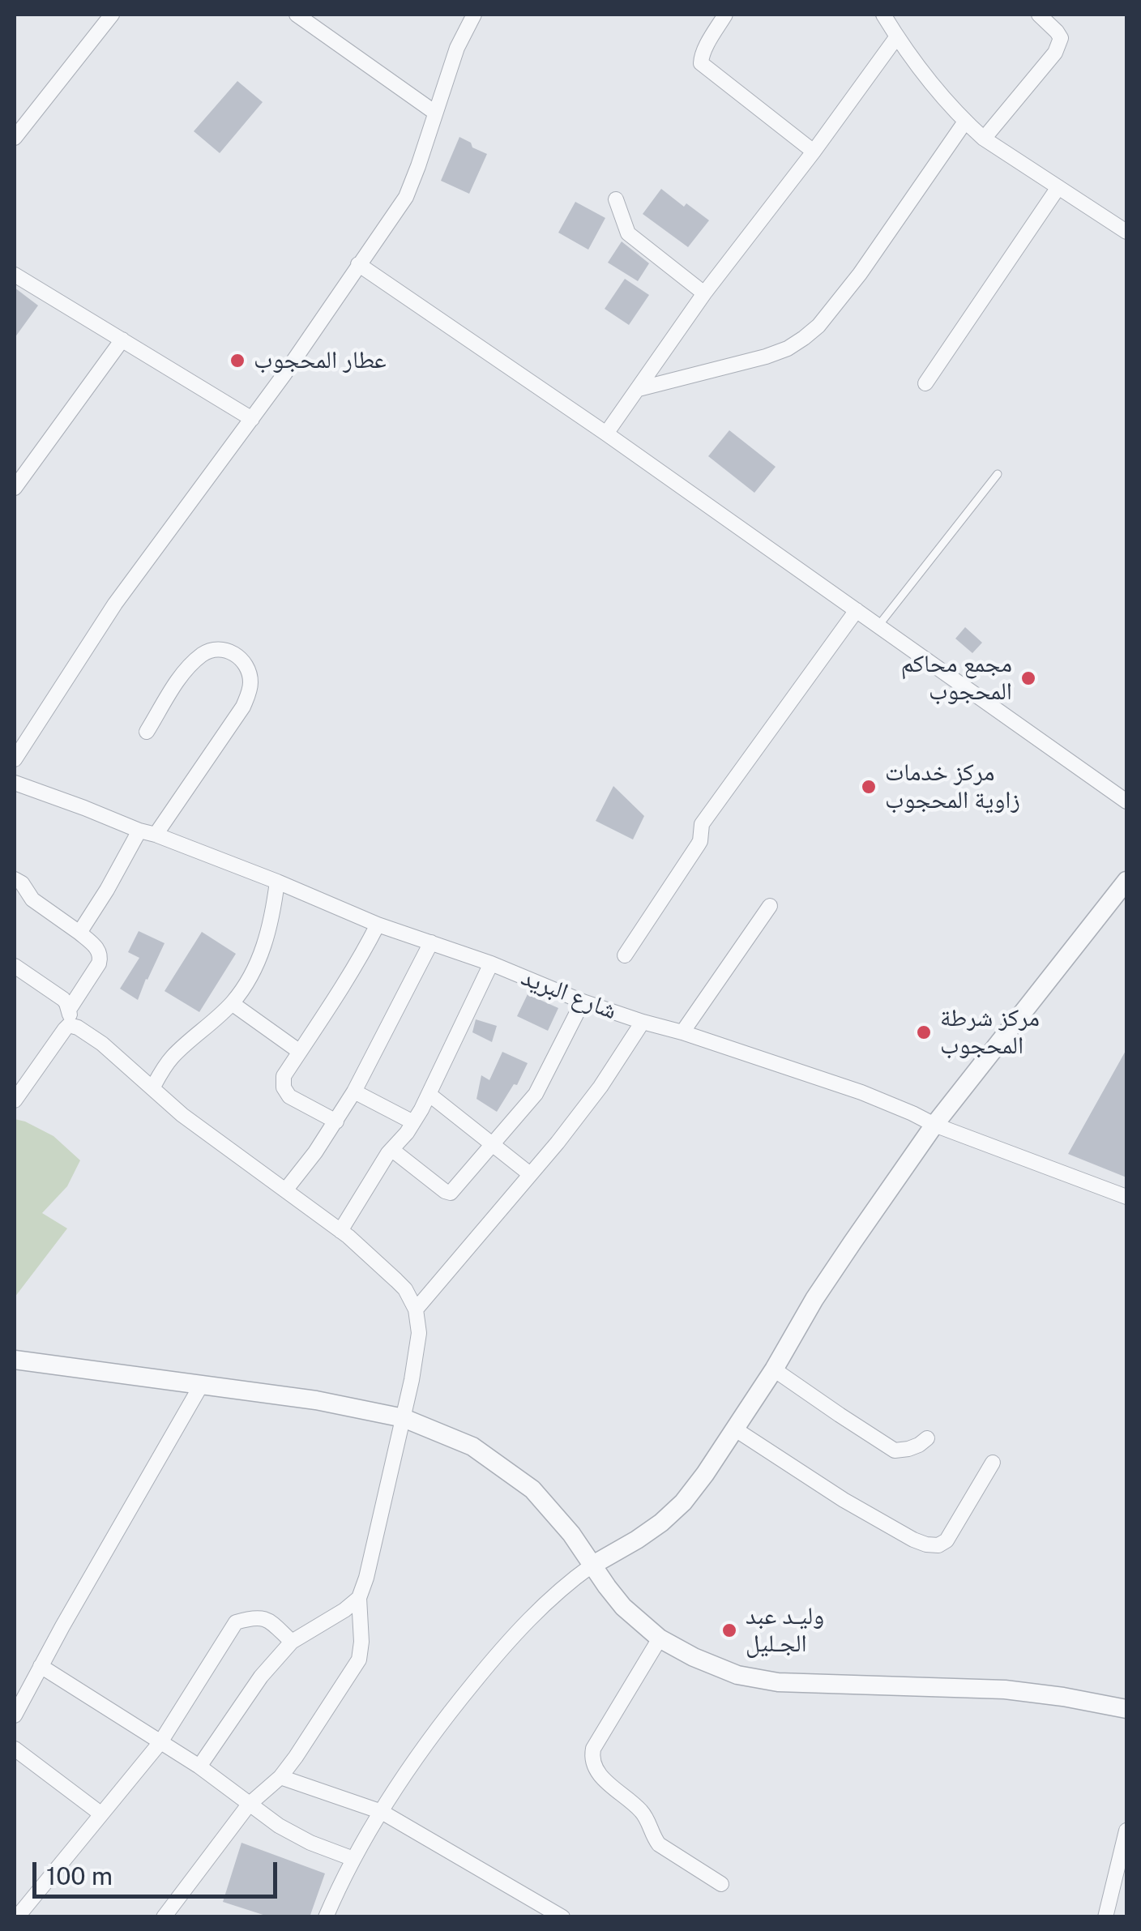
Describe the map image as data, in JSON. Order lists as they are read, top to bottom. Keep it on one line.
{"streets":{"street":["شارع البريد"]},"places":["عطار المحجوب","مجمع محاكم المحجوب","مركز خدمات زاوية المحجوب","مركز شرطة المحجوب","وليـد عبد الجـليل"],"scale_bar":"100 m"}
